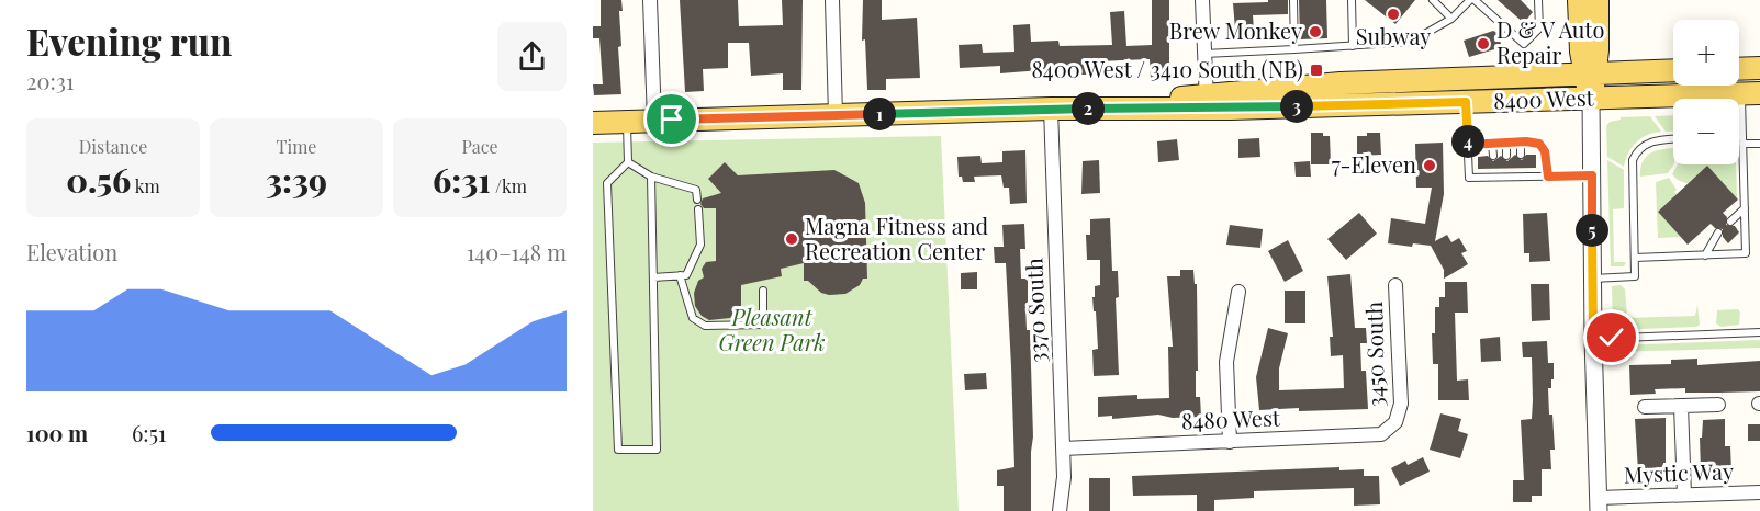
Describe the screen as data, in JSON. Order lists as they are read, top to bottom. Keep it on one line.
{"streets":{"main road":["8400 West"],"street":["3370 South","3450 South","8480 West","Mystic Way"]},"crossings":[["8400 West","3370 South"],["3370 South","8480 West"],["3450 South","8480 West"]],"parks":["Pleasant Green Park"],"places":{"other":["Subway","Brew Monkey","D & V Auto Repair","7-Eleven","Magna Fitness and Recreation Center"],"transit":["8400 West / 3410 South (NB)"]},"page":{"heading":["Evening run","20:31"],"map_buttons":["+","−"],"pins":["3","2","1","4","5"],"stats":[["Distance","0.56 km"],["Time","3:39"],["Pace","6:31 /km"]],"chart":["Elevation","140–148 m"],"list":[{"name":"100 m","note":"6:51"}]}}
